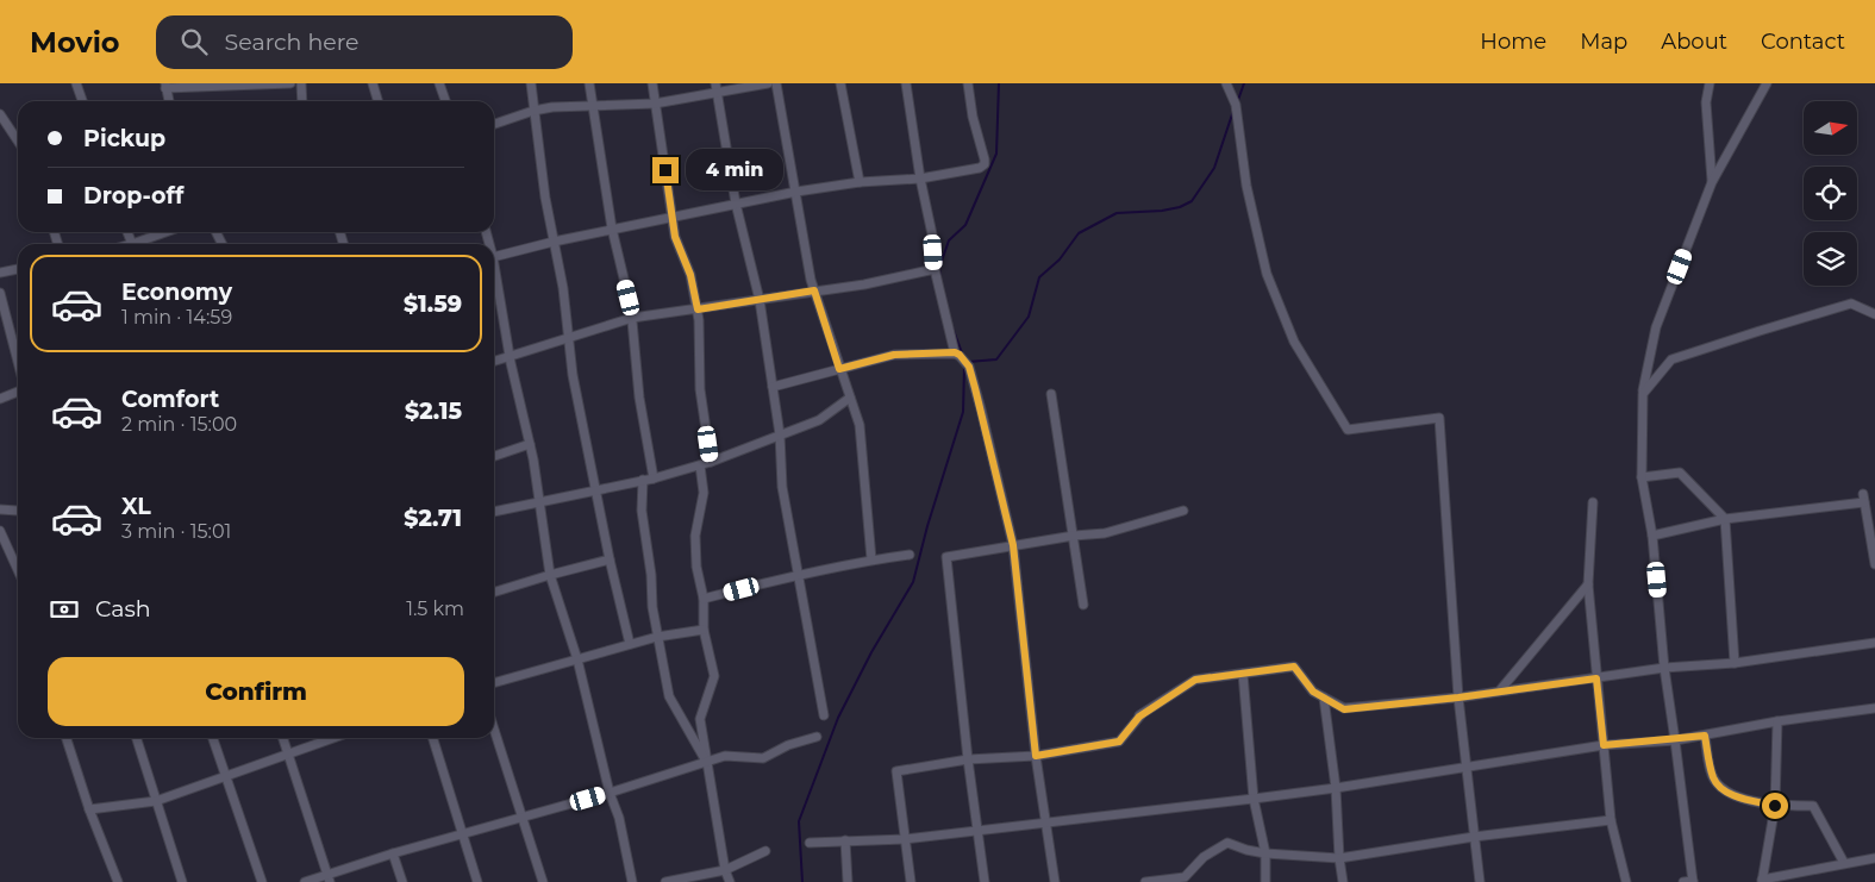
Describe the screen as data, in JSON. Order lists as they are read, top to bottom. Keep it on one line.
{"north":"right","page":{"header":"Movio","search":"Search here","nav":["Home","Map","About","Contact"],"banner":["Pickup","Drop-off"],"bubble":"4 min","list":[{"name":"Economy","note":"1 min · 14:59","value":"$1.59"},{"name":"Comfort","note":"2 min · 15:00","value":"$2.15"},{"name":"XL","note":"3 min · 15:01","value":"$2.71"}],"pay":["Cash","1.5 km"],"buttons":"Confirm"}}
